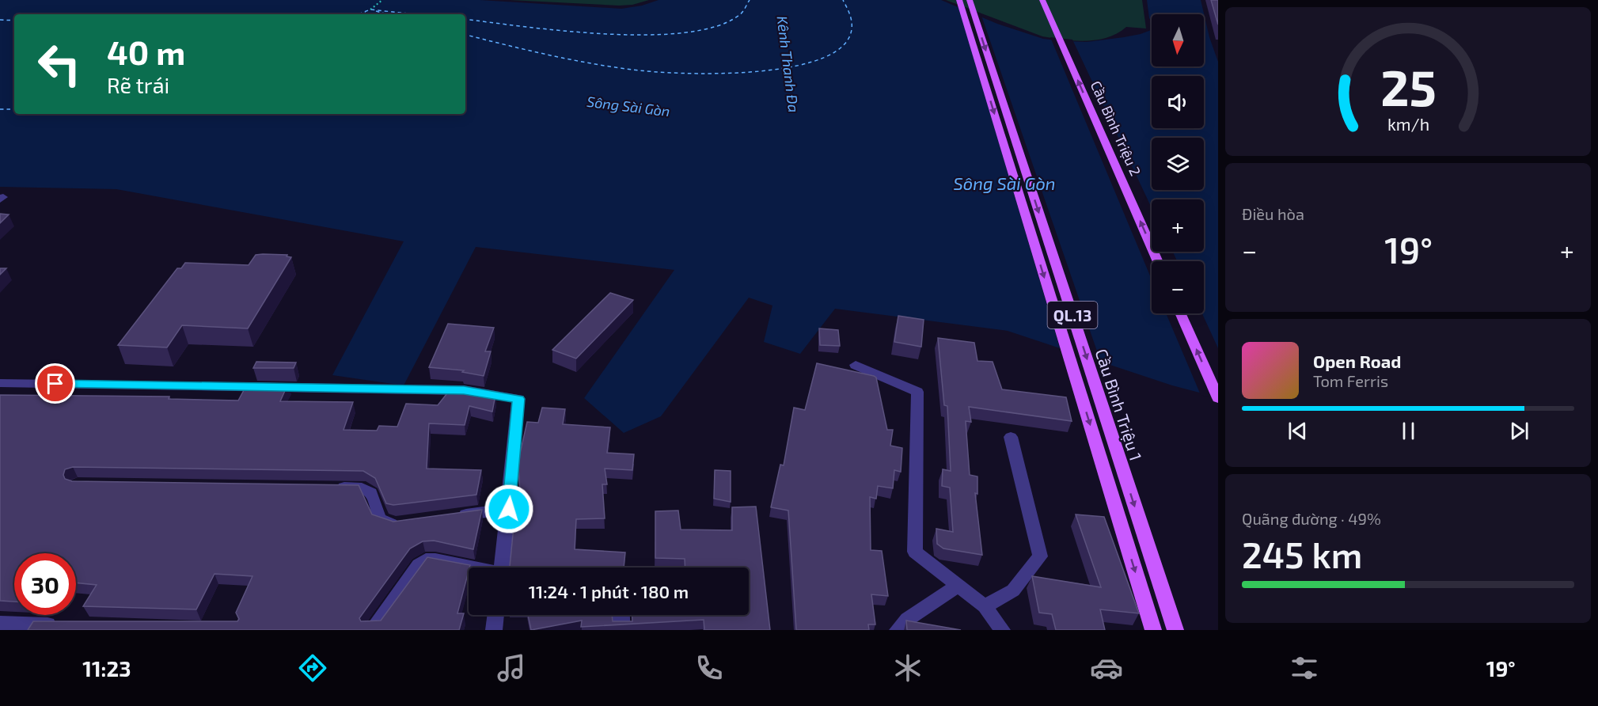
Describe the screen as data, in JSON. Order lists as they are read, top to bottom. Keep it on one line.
{"streets":{"main road":["Cầu Bình Triệu 2","QL.13","Cầu Bình Triệu 1"]},"one_way":["Cầu Bình Triệu 2","Cầu Bình Triệu 1"],"water":["Kênh Thanh Đa","Sông Sài Gòn"],"north":"bottom","page":{"map_buttons":["+","−"],"turn":["40 m","Rẽ trái"],"tile":["Điều hòa",["Quãng đường · 49%","245 km"]],"heat":["−","19°","+"],"song":["Open Road","Tom Ferris"],"limit":"30","trip":"11:24 · 1 phút · 180 m","tabs":["11:23","19°"],"gauge":["25","km/h"]}}
